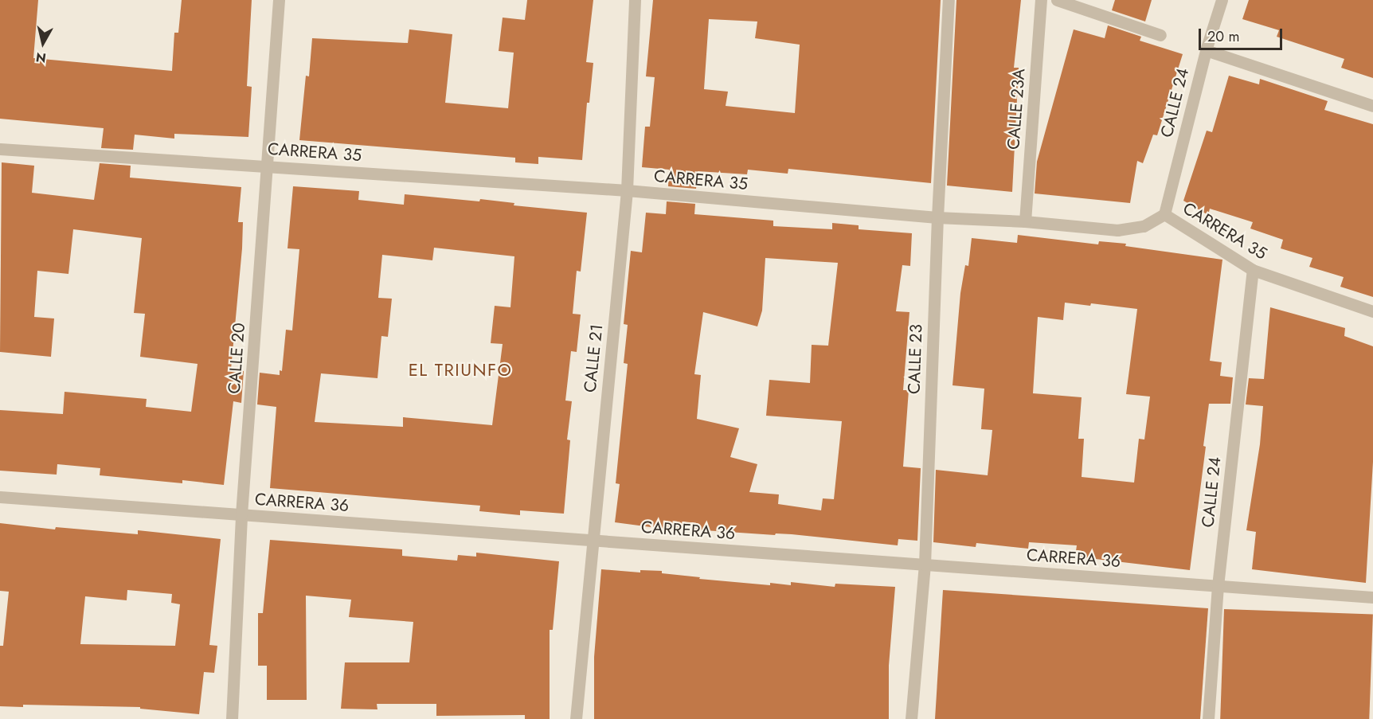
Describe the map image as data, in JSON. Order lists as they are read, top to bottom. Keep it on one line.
{"streets":{"street":["CALLE 24","CALLE 23A","CARRERA 35","CALLE 20","CALLE 21","CALLE 23","CARRERA 36"]},"crossings":[["CALLE 24","CARRERA 35"],["CALLE 24","CARRERA 36"],["CALLE 23A","CARRERA 35"],["CARRERA 35","CALLE 20"],["CARRERA 35","CALLE 21"],["CARRERA 35","CALLE 23"],["CALLE 20","CARRERA 36"],["CALLE 21","CARRERA 36"],["CALLE 23","CARRERA 36"]],"districts":["EL TRIUNFO"],"scale_bar":"20 m","north":"bottom"}
